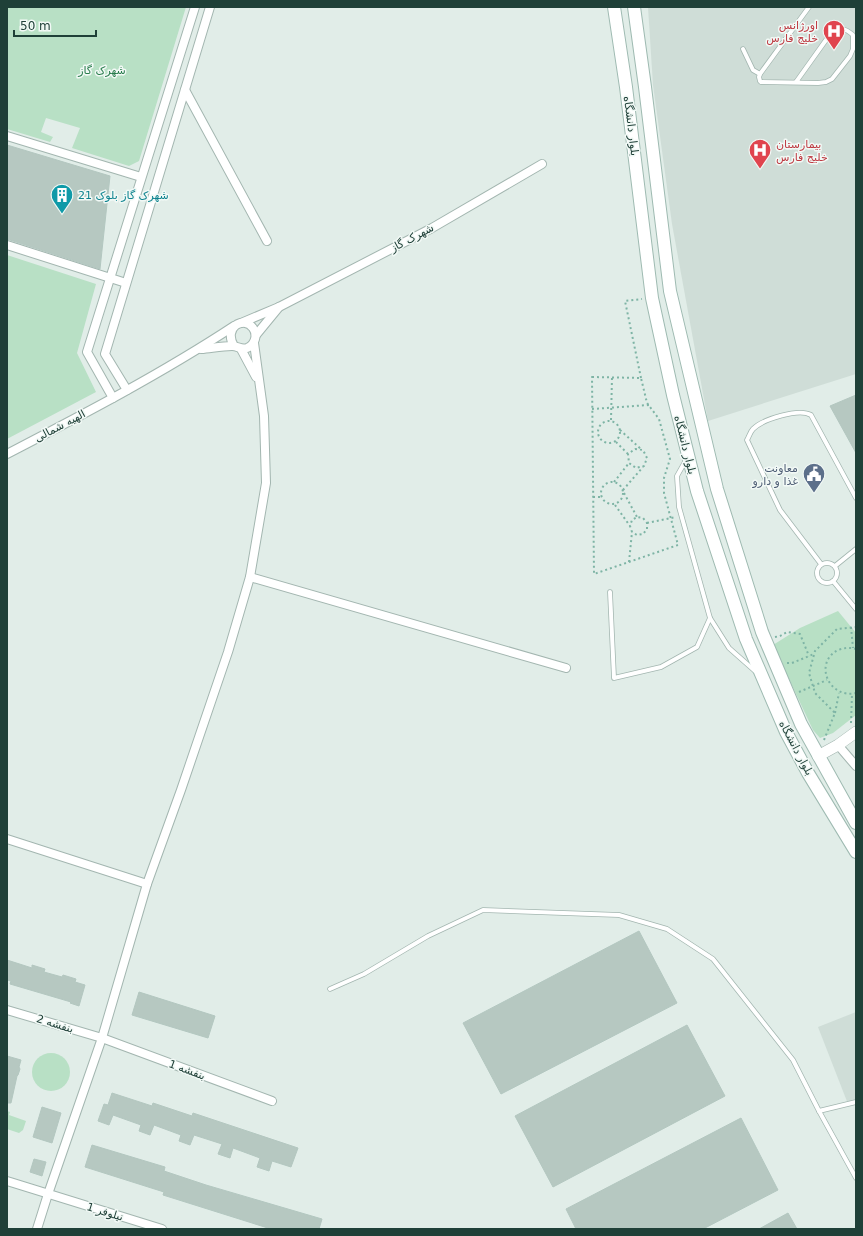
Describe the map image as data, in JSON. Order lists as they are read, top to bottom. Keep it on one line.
{"streets":{"main road":["بلوار دانشگاه"],"street":["شهرک گاز","الهیه شمالی","بنفشه 2","بنفشه 1","نیلوفر 1"]},"crossings":[["شهرک گاز","الهیه شمالی"],["بنفشه 2","بنفشه 1"]],"parks":["شهرک گاز"],"places":{"hospital":["اورژانس خلیج فارس","بیمارستان خلیج فارس"],"building":["شهرک گاز بلوک 21"],"public building":["معاونت غذا و دارو"]},"scale_bar":"50 m"}
